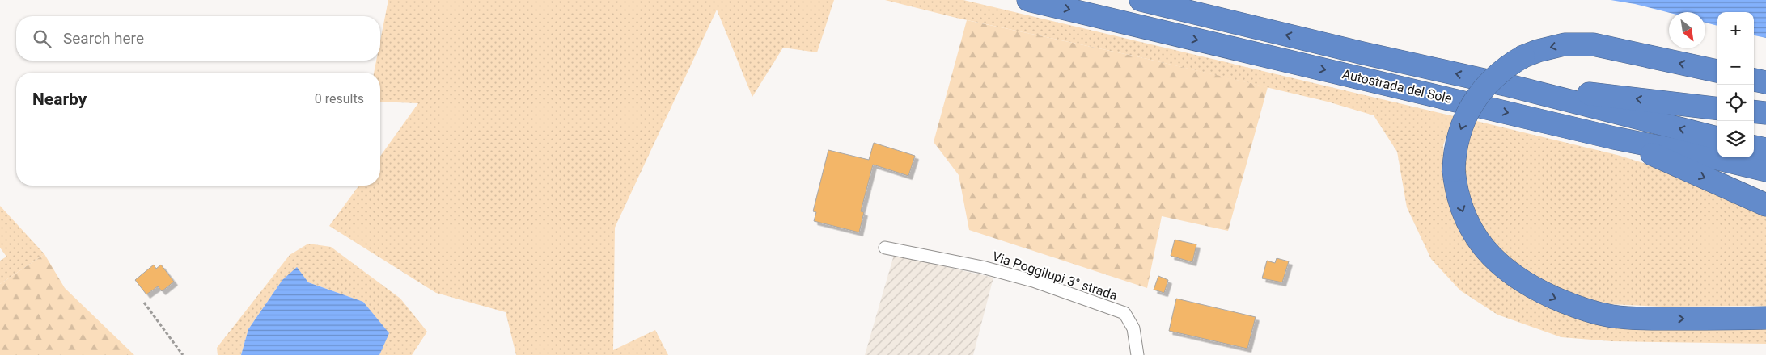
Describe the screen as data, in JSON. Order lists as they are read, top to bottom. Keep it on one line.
{"streets":{"highway":["Autostrada del Sole"],"street":["Via Poggilupi 3° strada"]},"north":"bottom right","page":{"map_buttons":["+","−"],"search":"Search here","heading":["Nearby","0 results"]}}
